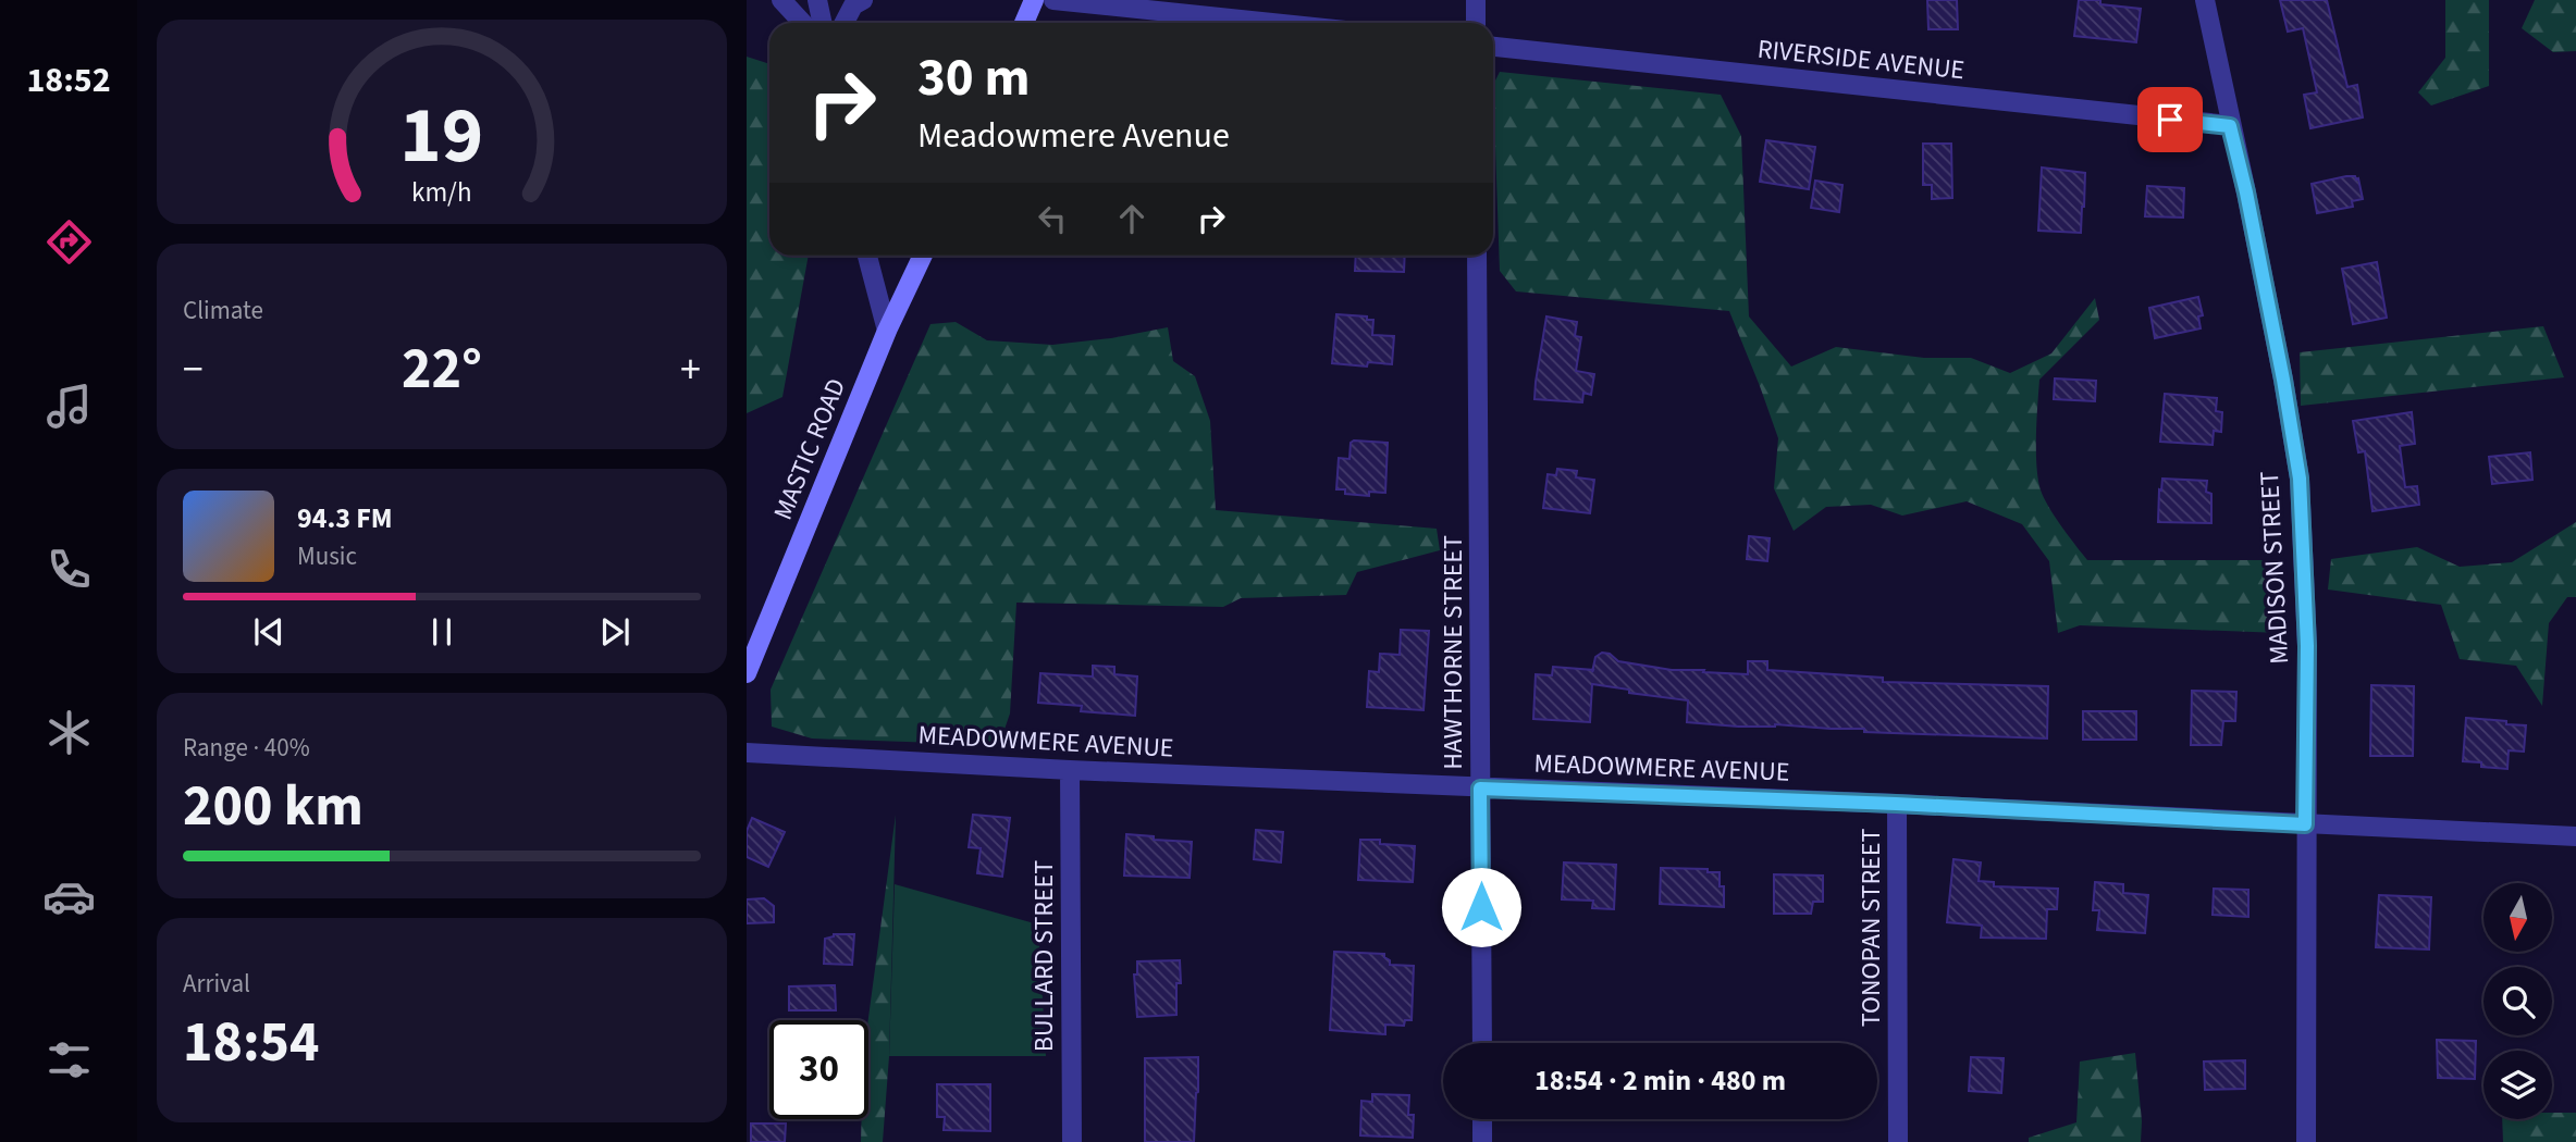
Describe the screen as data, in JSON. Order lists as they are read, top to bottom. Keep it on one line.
{"streets":{"main road":["MASTIC ROAD"],"street":["RIVERSIDE AVENUE","MADISON STREET","HAWTHORNE STREET","MEADOWMERE AVENUE","TONOPAN STREET","BULLARD STREET"]},"crossings":[["RIVERSIDE AVENUE","MADISON STREET"],["MADISON STREET","MEADOWMERE AVENUE"],["HAWTHORNE STREET","MEADOWMERE AVENUE"],["MEADOWMERE AVENUE","TONOPAN STREET"],["MEADOWMERE AVENUE","BULLARD STREET"]],"north":"bottom","page":{"tabs":"18:52","turn":["30 m","Meadowmere Avenue"],"tile":["Climate",["Range · 40%","200 km"],["Arrival","18:54"]],"heat":["−","22°","+"],"song":["94.3 FM","Music"],"limit":"30","trip":"18:54 · 2 min · 480 m","gauge":["19","km/h"]}}
